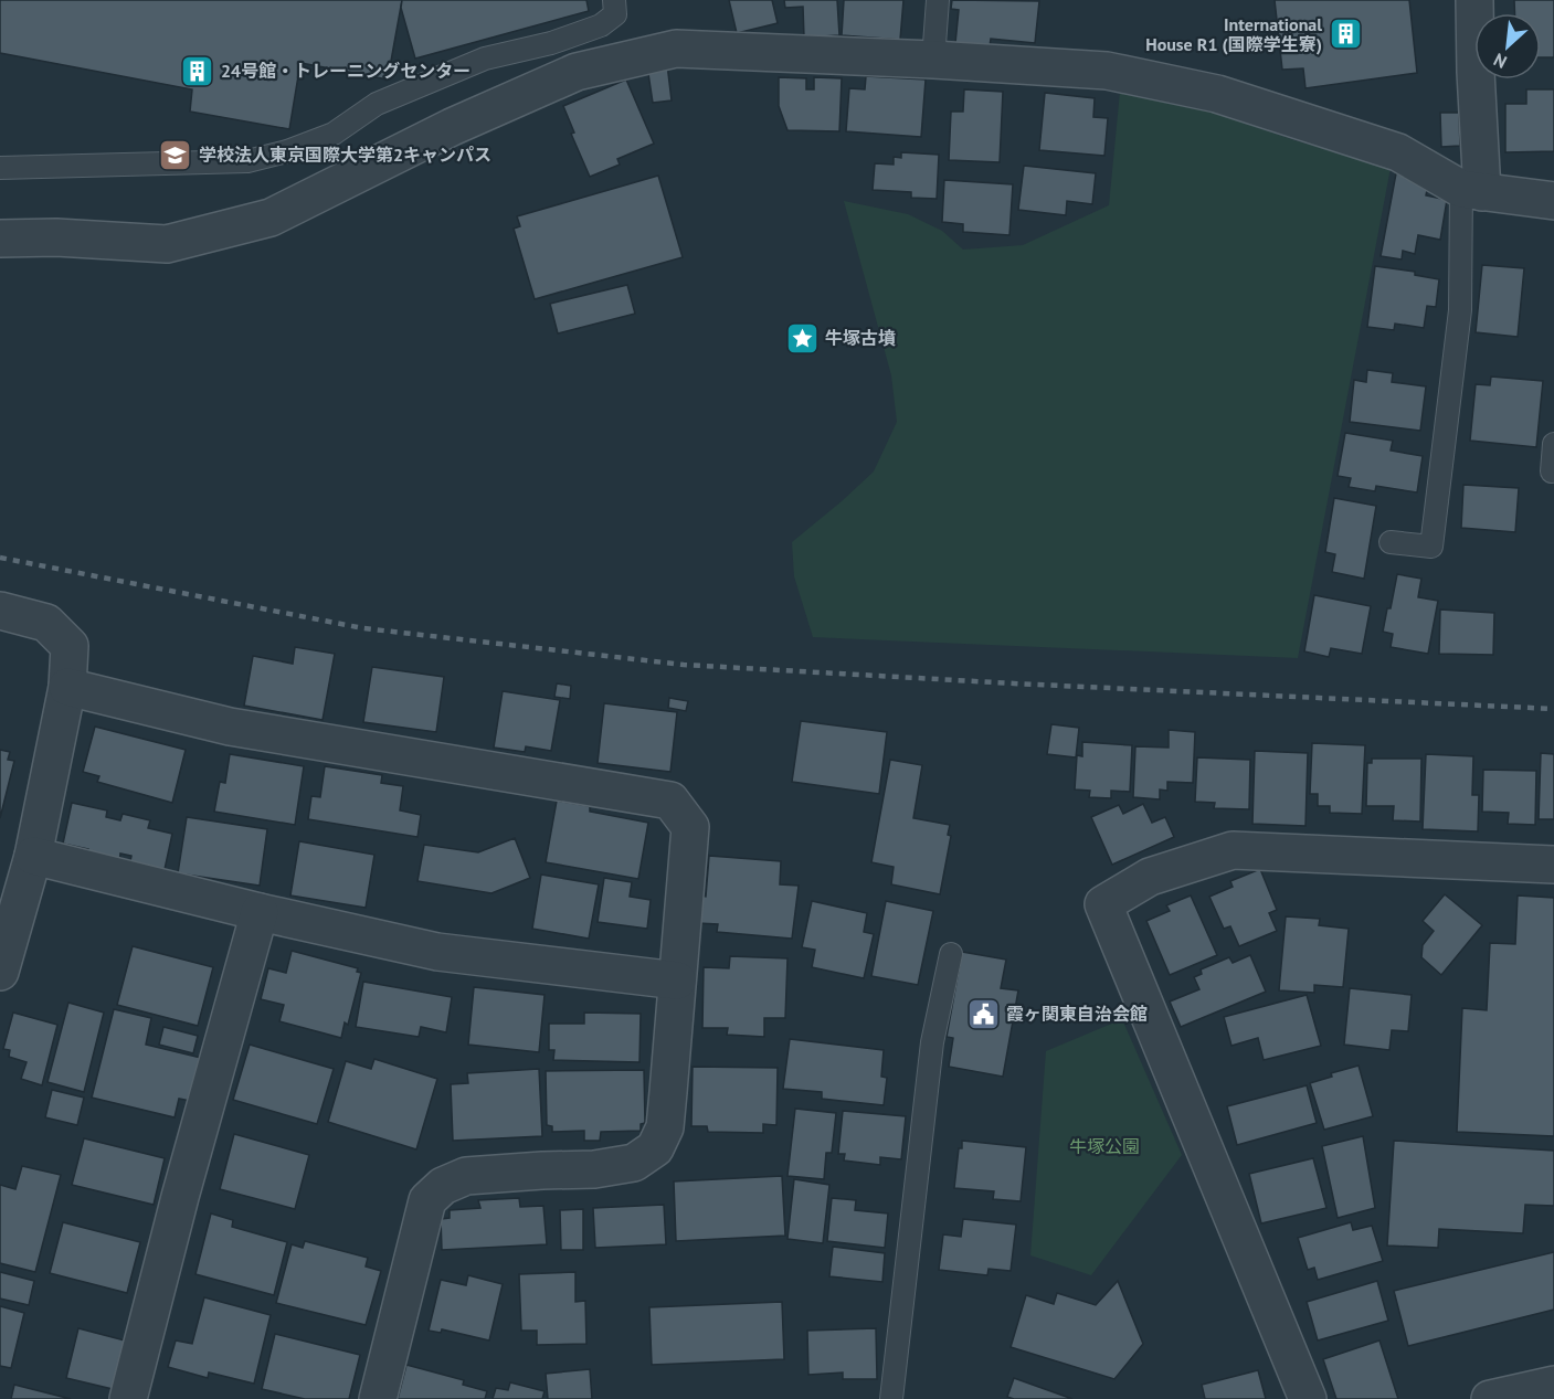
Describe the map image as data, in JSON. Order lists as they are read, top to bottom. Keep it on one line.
{"parks":["牛塚公園"],"places":{"building":["International House R1 (国際学生寮)","24号館・トレーニングセンター"],"school or university":["学校法人東京国際大学第2キャンパス"],"place":["牛塚古墳"],"public building":["霞ヶ関東自治会館"]},"north":"bottom left"}
